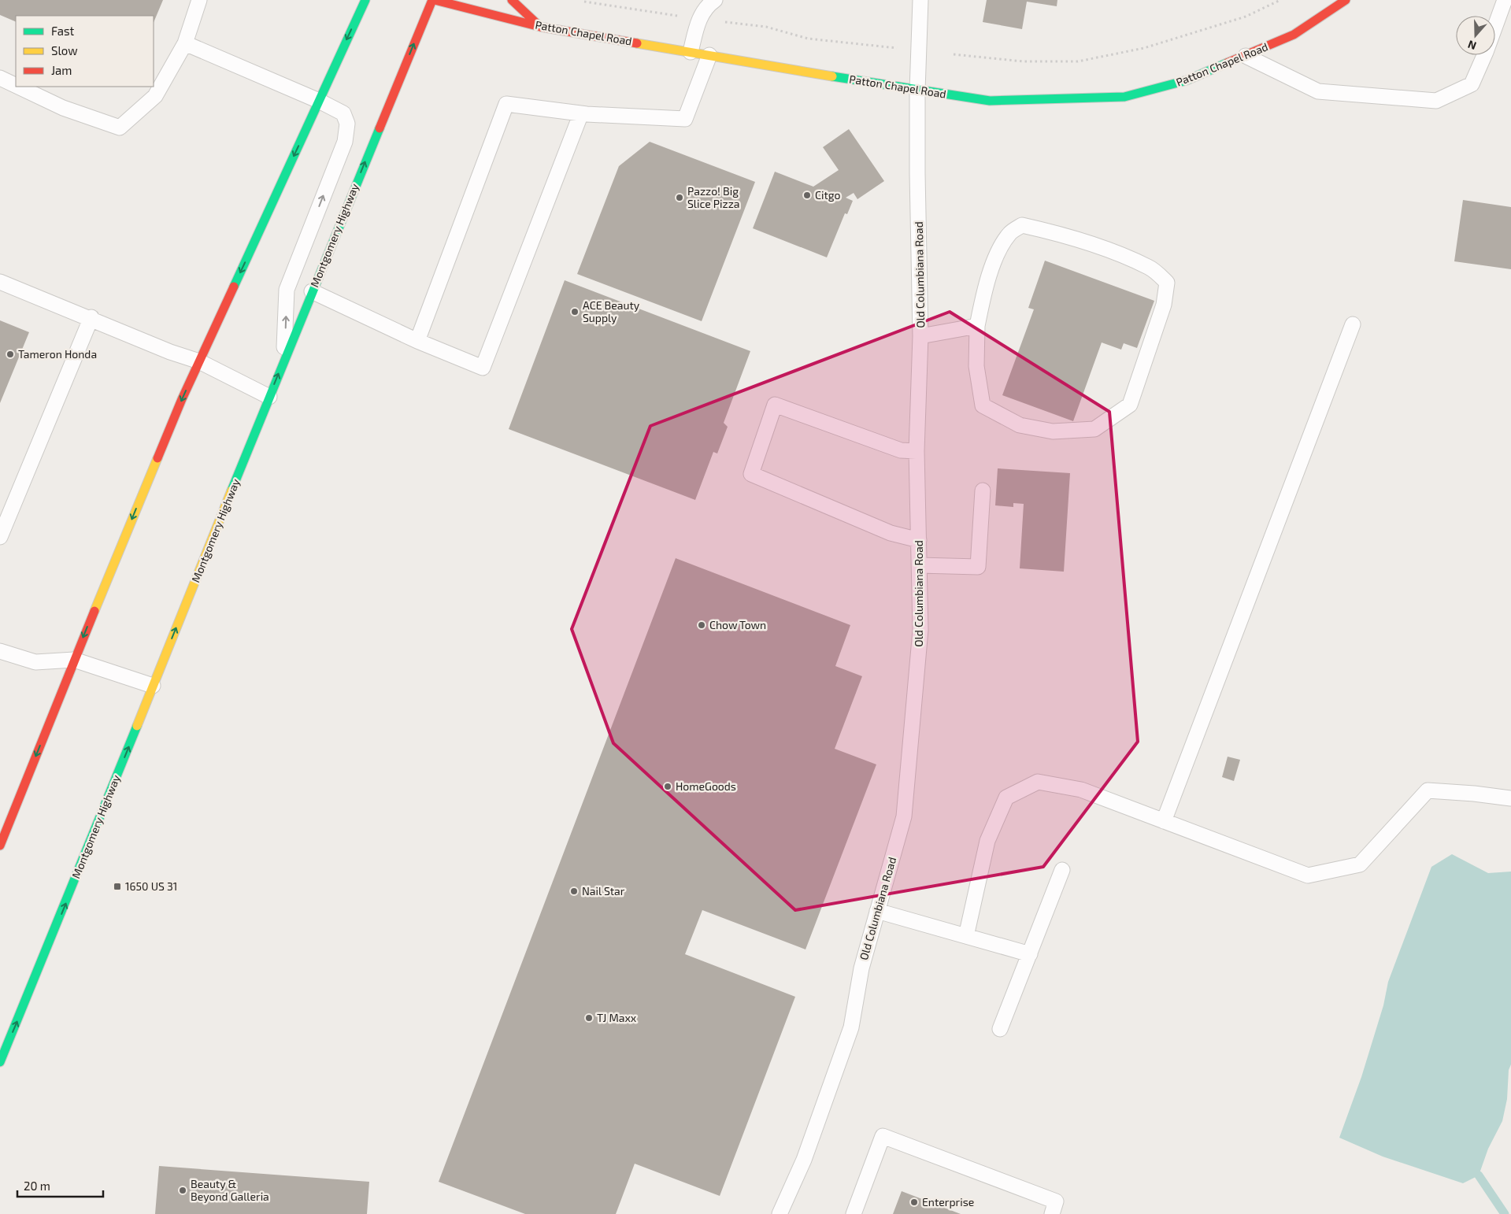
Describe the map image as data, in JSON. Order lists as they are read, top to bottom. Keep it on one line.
{"streets":{"main road":["Patton Chapel Road","Montgomery Highway"],"lane":["Old Columbiana Road"]},"crossings":[["Patton Chapel Road","Montgomery Highway"],["Patton Chapel Road","Old Columbiana Road"]],"places":{"other":["Citgo","Pazzo! Big Slice Pizza","ACE Beauty Supply","Tameron Honda","Chow Town","HomeGoods","Nail Star","TJ Maxx","Beauty & Beyond Galleria","Enterprise"],"transit":["1650 US 31"]},"legend":["Fast","Slow","Jam"],"scale_bar":"20 m","north":"bottom"}
